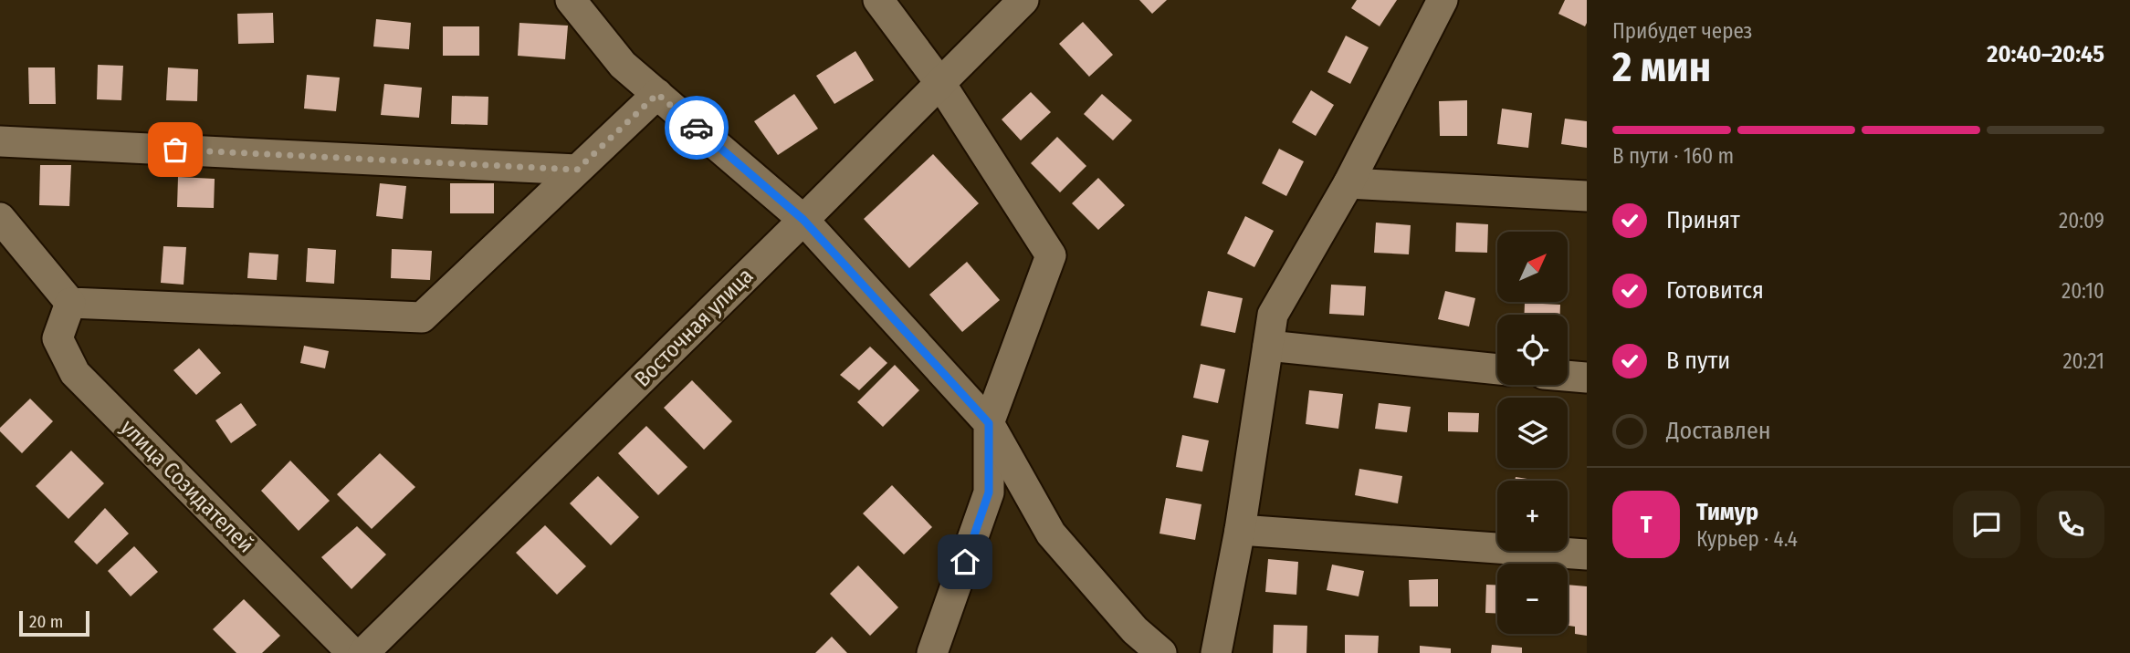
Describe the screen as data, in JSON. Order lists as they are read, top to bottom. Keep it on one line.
{"streets":{"street":["Восточная улица","улица Созидателей"]},"scale_bar":"20 m","north":"top right","page":{"heading":["2 мин","Прибудет через","20:40–20:45"],"panel":["Тимур","Курьер · 4.4"],"bar":"В пути · 160 m","list":[["Принят","20:09"],["Готовится","20:10"],["В пути","20:21"],"Доставлен"],"map_buttons":["+","−"],"round":"Т","scale":"20 m"}}
